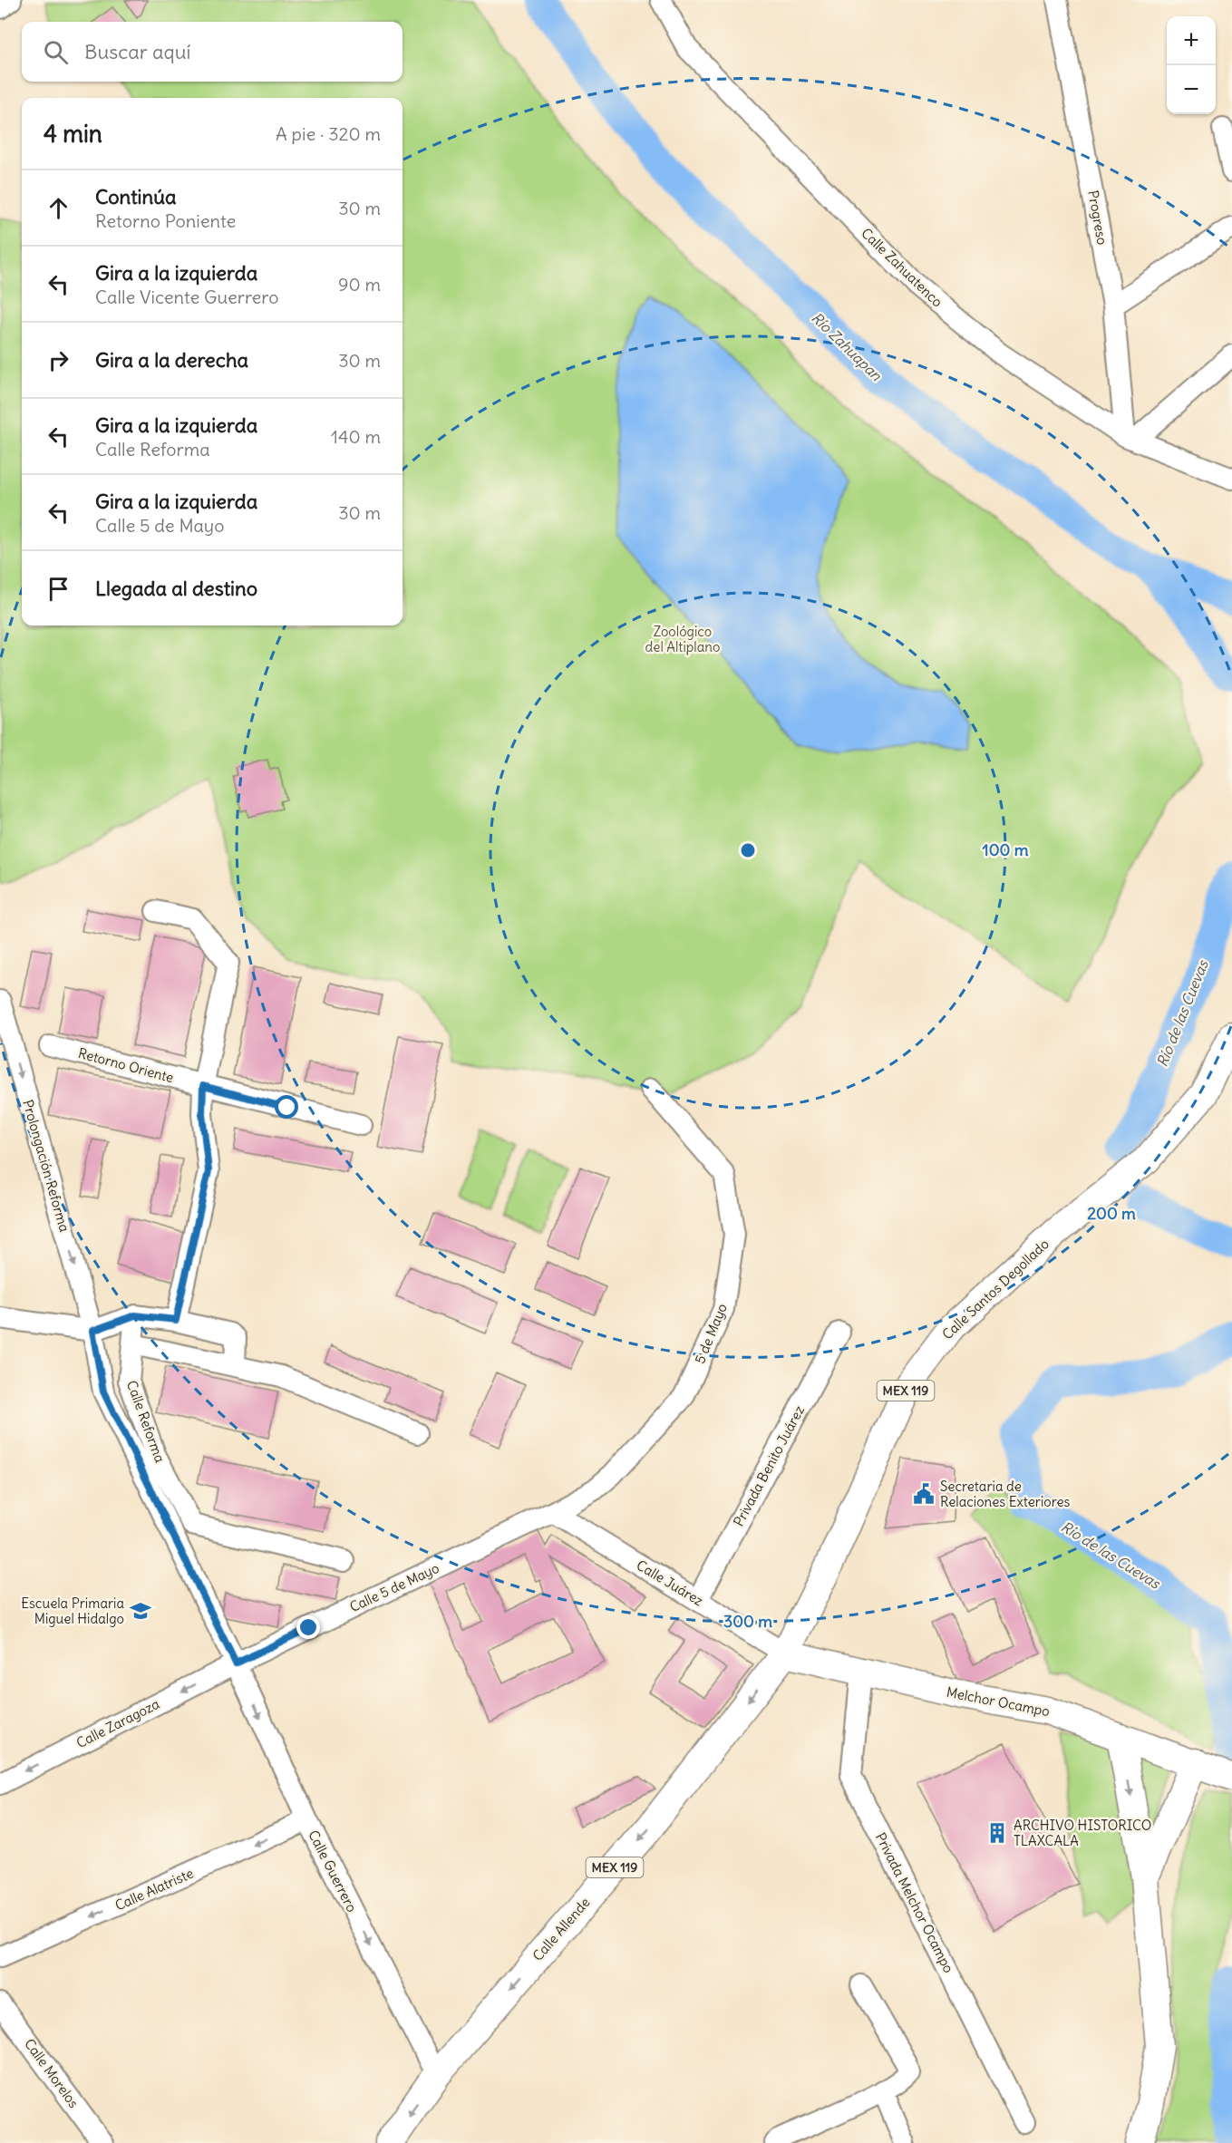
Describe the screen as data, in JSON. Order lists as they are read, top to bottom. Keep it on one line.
{"streets":{"main road":["Calle Santos Degollado","MEX 119","Melchor Ocampo","Calle Allende"],"street":["Progreso","Calle Zahuatenco","Retorno Oriente","Prolongación Reforma","5 de Mayo","Calle Reforma","Privada Benito Juárez","Calle Juárez","Calle 5 de Mayo","Calle Zaragoza","Calle Guerrero","Calle Alatriste","Privada Melchor Ocampo","Calle Morelos"]},"crossings":[["Progreso","Calle Zahuatenco"],["Prolongación Reforma","Calle Reforma"],["Calle Santos Degollado","Calle Juárez"],["Calle Santos Degollado","Melchor Ocampo"],["Calle Santos Degollado","Calle Allende"],["5 de Mayo","Calle Juárez"],["5 de Mayo","Calle 5 de Mayo"],["MEX 119","Calle Guerrero"],["MEX 119","Calle Allende"],["Calle Reforma","Calle 5 de Mayo"],["Calle Reforma","Calle Zaragoza"],["Calle Reforma","Calle Guerrero"],["Privada Benito Juárez","Calle Juárez"],["Calle Juárez","Calle 5 de Mayo"],["Calle Juárez","Melchor Ocampo"],["Calle Juárez","Calle Allende"],["Calle 5 de Mayo","Calle Zaragoza"],["Calle 5 de Mayo","Calle Guerrero"],["Melchor Ocampo","Privada Melchor Ocampo"],["Melchor Ocampo","Calle Allende"],["Calle Zaragoza","Calle Guerrero"],["Calle Guerrero","Calle Alatriste"],["Calle Guerrero","Calle Allende"]],"one_way":["Calle Zaragoza","Calle Guerrero","Calle Alatriste","Calle Allende"],"water":["Río Zahuapan","Río de las Cuevas"],"parks":["Zoológico del Altiplano"],"places":{"public building":["Secretaria de Relaciones Exteriores"],"school or university":["Escuela Primaria Miguel Hidalgo"],"building":["ARCHIVO HISTORICO TLAXCALA"]},"page":{"map_buttons":["+","−"],"search":"Buscar aquí","heading":["4 min","A pie · 320 m"],"list":[["Continúa","Retorno Poniente","30 m"],["Gira a la izquierda","Calle Vicente Guerrero","90 m"],["Gira a la derecha","30 m"],["Gira a la izquierda","Calle Reforma","140 m"],["Gira a la izquierda","Calle 5 de Mayo","30 m"],"Llegada al destino"]},"rings":["100 m","200 m","300 m"]}
